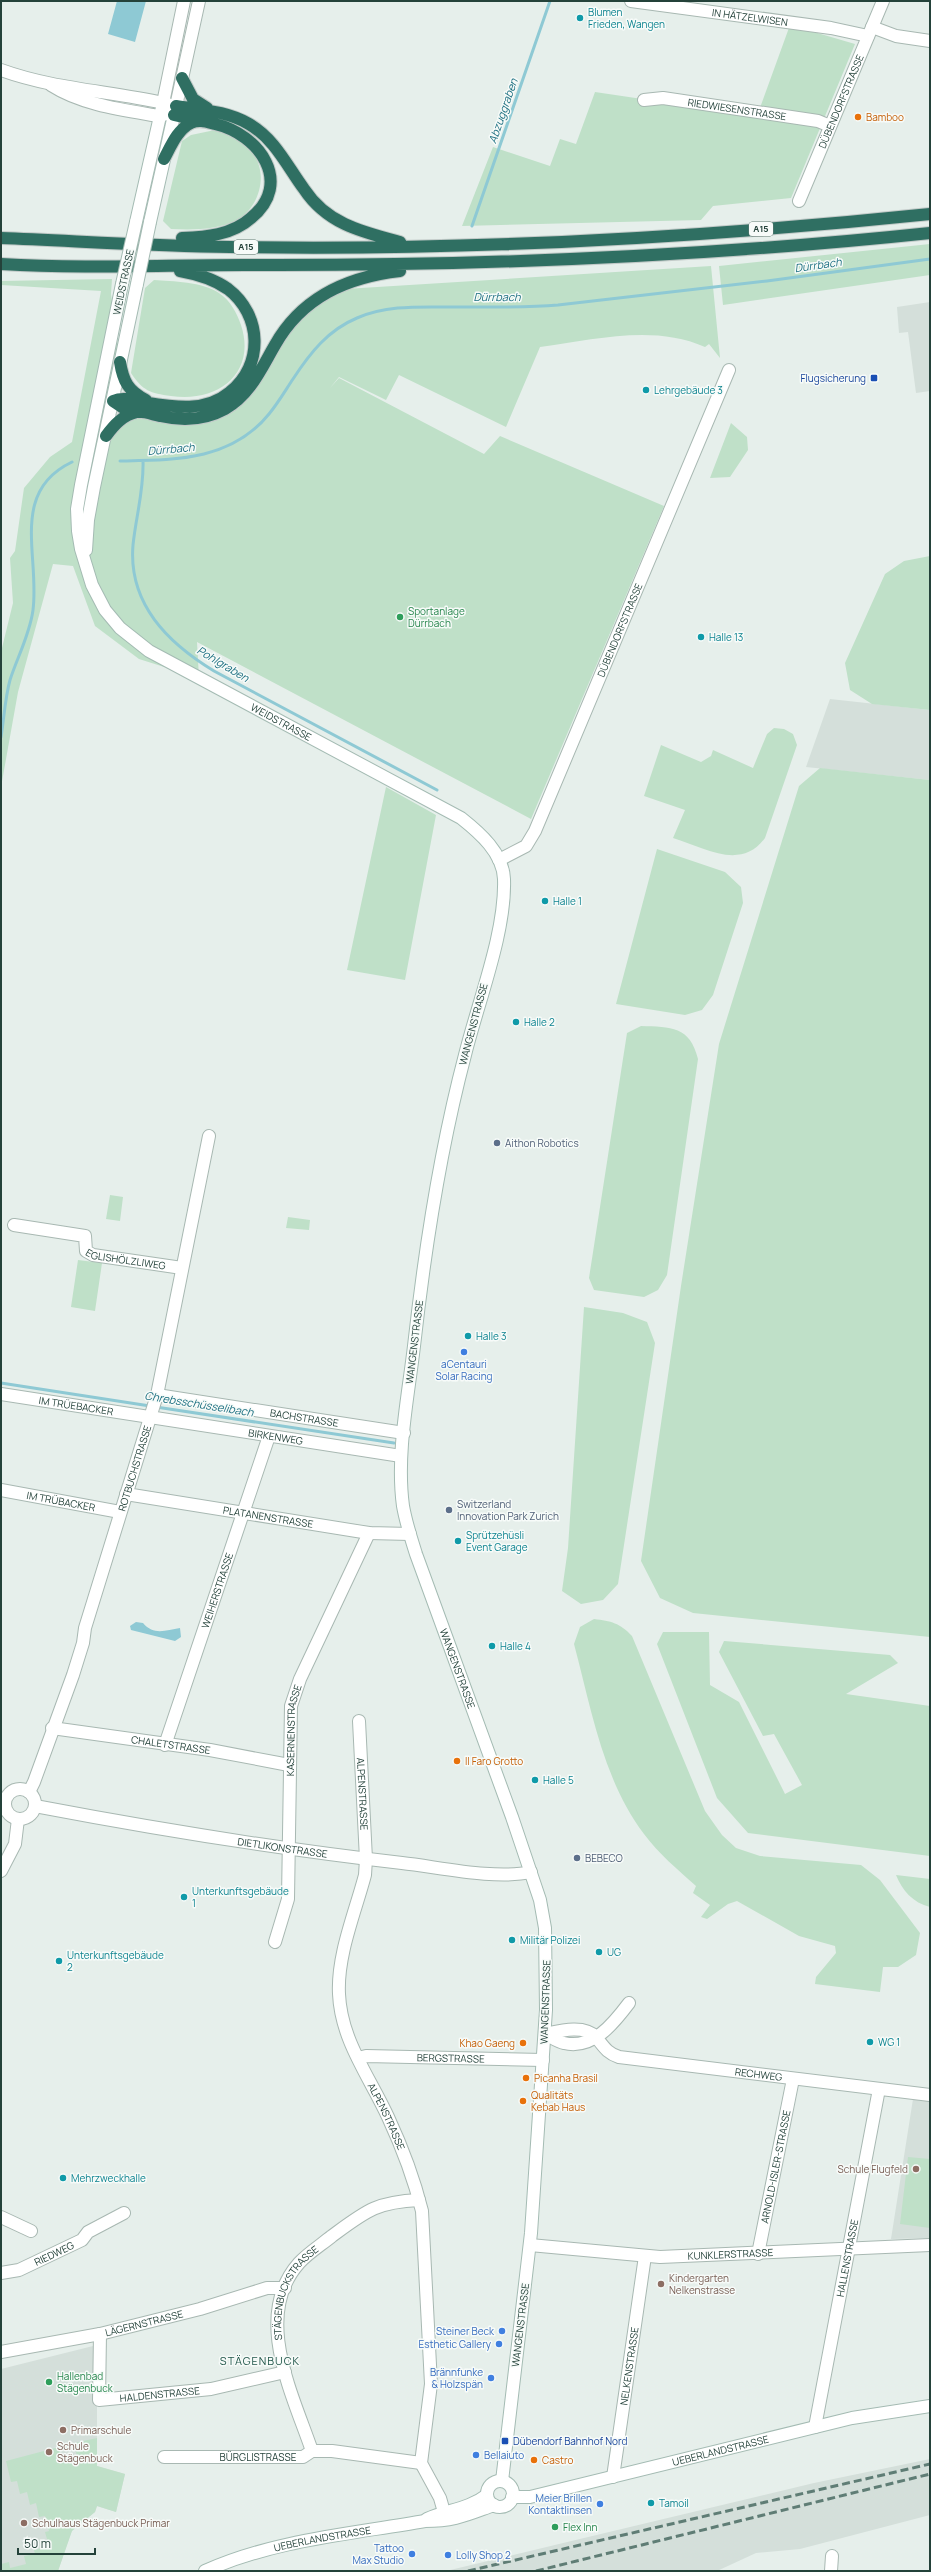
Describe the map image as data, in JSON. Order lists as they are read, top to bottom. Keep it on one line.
{"streets":{"highway":["A15"],"street":["IN HÄTZELWISEN","DÜBENDORFSTRASSE","RIEDWIESENSTRASSE","WEIDSTRASSE","WANGENSTRASSE","EGLISHÖLZLIWEG","IM TRÜEBACKER","BACHSTRASSE","BIRKENWEG","ROTBUCHSTRASSE","IM TRÜBACKER","PLATANENSTRASSE","WEIHERSTRASSE","KASERNENSTRASSE","CHALETSTRASSE","ALPENSTRASSE","DIETLIKONSTRASSE","BERGSTRASSE","RECHWEG","ARNOLD-ISLER-STRASSE","RIEDWEG","KUNKLERSTRASSE","HALLENSTRASSE","STÄGENBUCKSTRASSE","LÄGERNSTRASSE","NELKENSTRASSE","HALDENSTRASSE","UEBERLANDSTRASSE","BÜRGLISTRASSE"]},"crossings":[["IN HÄTZELWISEN","DÜBENDORFSTRASSE"],["DÜBENDORFSTRASSE","RIEDWIESENSTRASSE"],["DÜBENDORFSTRASSE","WEIDSTRASSE"],["DÜBENDORFSTRASSE","WANGENSTRASSE"],["WEIDSTRASSE","WANGENSTRASSE"],["WANGENSTRASSE","BACHSTRASSE"],["WANGENSTRASSE","BIRKENWEG"],["WANGENSTRASSE","PLATANENSTRASSE"],["WANGENSTRASSE","DIETLIKONSTRASSE"],["WANGENSTRASSE","BERGSTRASSE"],["WANGENSTRASSE","KUNKLERSTRASSE"],["WANGENSTRASSE","UEBERLANDSTRASSE"],["EGLISHÖLZLIWEG","ROTBUCHSTRASSE"],["IM TRÜEBACKER","BIRKENWEG"],["IM TRÜEBACKER","ROTBUCHSTRASSE"],["BACHSTRASSE","ROTBUCHSTRASSE"],["BIRKENWEG","ROTBUCHSTRASSE"],["BIRKENWEG","WEIHERSTRASSE"],["ROTBUCHSTRASSE","IM TRÜBACKER"],["ROTBUCHSTRASSE","PLATANENSTRASSE"],["ROTBUCHSTRASSE","CHALETSTRASSE"],["ROTBUCHSTRASSE","DIETLIKONSTRASSE"],["PLATANENSTRASSE","WEIHERSTRASSE"],["PLATANENSTRASSE","KASERNENSTRASSE"],["WEIHERSTRASSE","CHALETSTRASSE"],["KASERNENSTRASSE","CHALETSTRASSE"],["KASERNENSTRASSE","DIETLIKONSTRASSE"],["ALPENSTRASSE","DIETLIKONSTRASSE"],["ALPENSTRASSE","BERGSTRASSE"],["ALPENSTRASSE","STÄGENBUCKSTRASSE"],["ALPENSTRASSE","BÜRGLISTRASSE"],["RECHWEG","ARNOLD-ISLER-STRASSE"],["RECHWEG","HALLENSTRASSE"],["ARNOLD-ISLER-STRASSE","KUNKLERSTRASSE"],["KUNKLERSTRASSE","HALLENSTRASSE"],["KUNKLERSTRASSE","NELKENSTRASSE"],["HALLENSTRASSE","UEBERLANDSTRASSE"],["STÄGENBUCKSTRASSE","LÄGERNSTRASSE"],["STÄGENBUCKSTRASSE","HALDENSTRASSE"],["STÄGENBUCKSTRASSE","BÜRGLISTRASSE"],["LÄGERNSTRASSE","HALDENSTRASSE"],["NELKENSTRASSE","UEBERLANDSTRASSE"]],"districts":["STÄGENBUCK"],"water":["Abzuggraben","Dürrbach","Pohlgraben","Chrebsschüsselibach"],"places":{"other":["Blumen Frieden, Wangen","Bamboo","Lehrgebäude 3","Sportanlage Dürrbach","Halle 13","Halle 1","Halle 2","Aithon Robotics","Halle 3","aCentauri Solar Racing","Switzerland Innovation Park Zurich","Sprützehüsli Event Garage","Halle 4","Il Faro Grotto","Halle 5","BEBECO","Unterkunftsgebäude 1","Militär Polizei","UG","Unterkunftsgebäude 2","WG 1","Khao Gaeng","Picanha Brasil","Qualitäts Kebab Haus","Schule Flugfeld","Mehrzweckhalle","Kindergarten Nelkenstrasse","Steiner Beck","Esthetic Gallery","Brännfunke & Holzspän","Hallenbad Stägenbuck","Primarschule","Schule Stägenbuck","Bellaiuto","Castro","Tamoil","Meier Brillen Kontaktlinsen","Schulhaus Stägenbuck Primar","Flex Inn","Tattoo Max Studio","Lolly Shop 2"],"transit":["Flugsicherung","Dübendorf Bahnhof Nord"]},"scale_bar":"50 m"}
